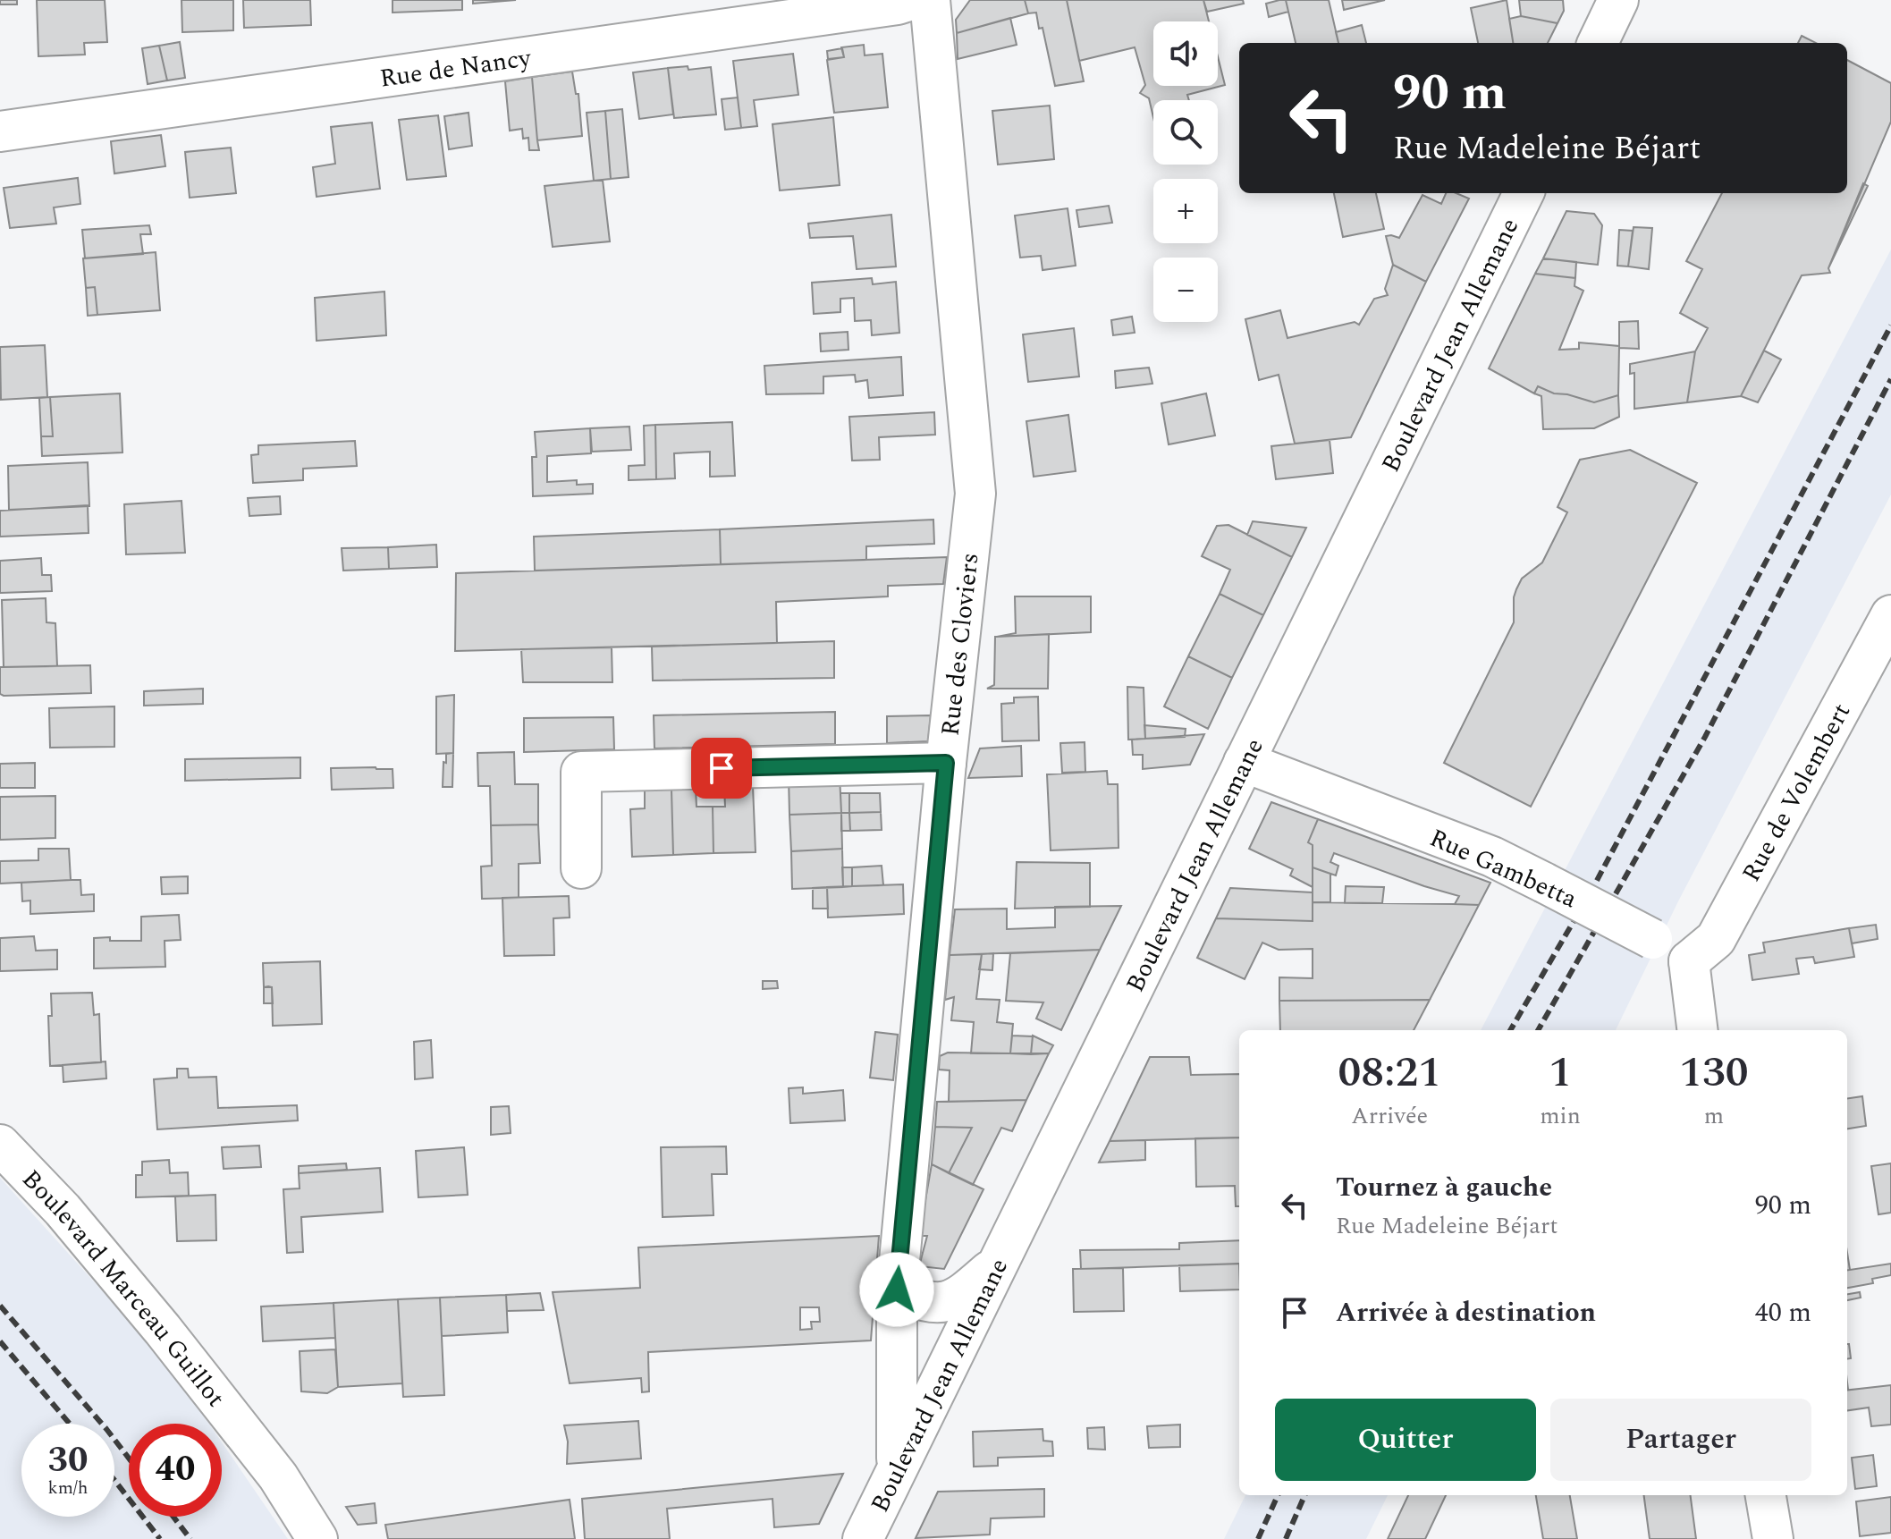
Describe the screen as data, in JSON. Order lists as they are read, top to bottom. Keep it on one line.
{"streets":{"street":["Rue de Nancy","Boulevard Jean Allemane","Rue des Cloviers","Rue de Volembert","Rue Gambetta","Boulevard Marceau Guillot"]},"crossings":[["Boulevard Jean Allemane","Rue des Cloviers"],["Boulevard Jean Allemane","Rue Gambetta"],["Rue de Volembert","Rue Gambetta"]],"page":{"map_buttons":["+","−"],"turn":["90 m","Rue Madeleine Béjart"],"eta":["08:21","Arrivée","1","min","130","m"],"list":[{"name":"Tournez à gauche","note":"Rue Madeleine Béjart","value":"90 m"},{"name":"Arrivée à destination","value":"40 m"}],"buttons":["Quitter","Partager"],"speed":"30 km/h","limit":"40"}}
